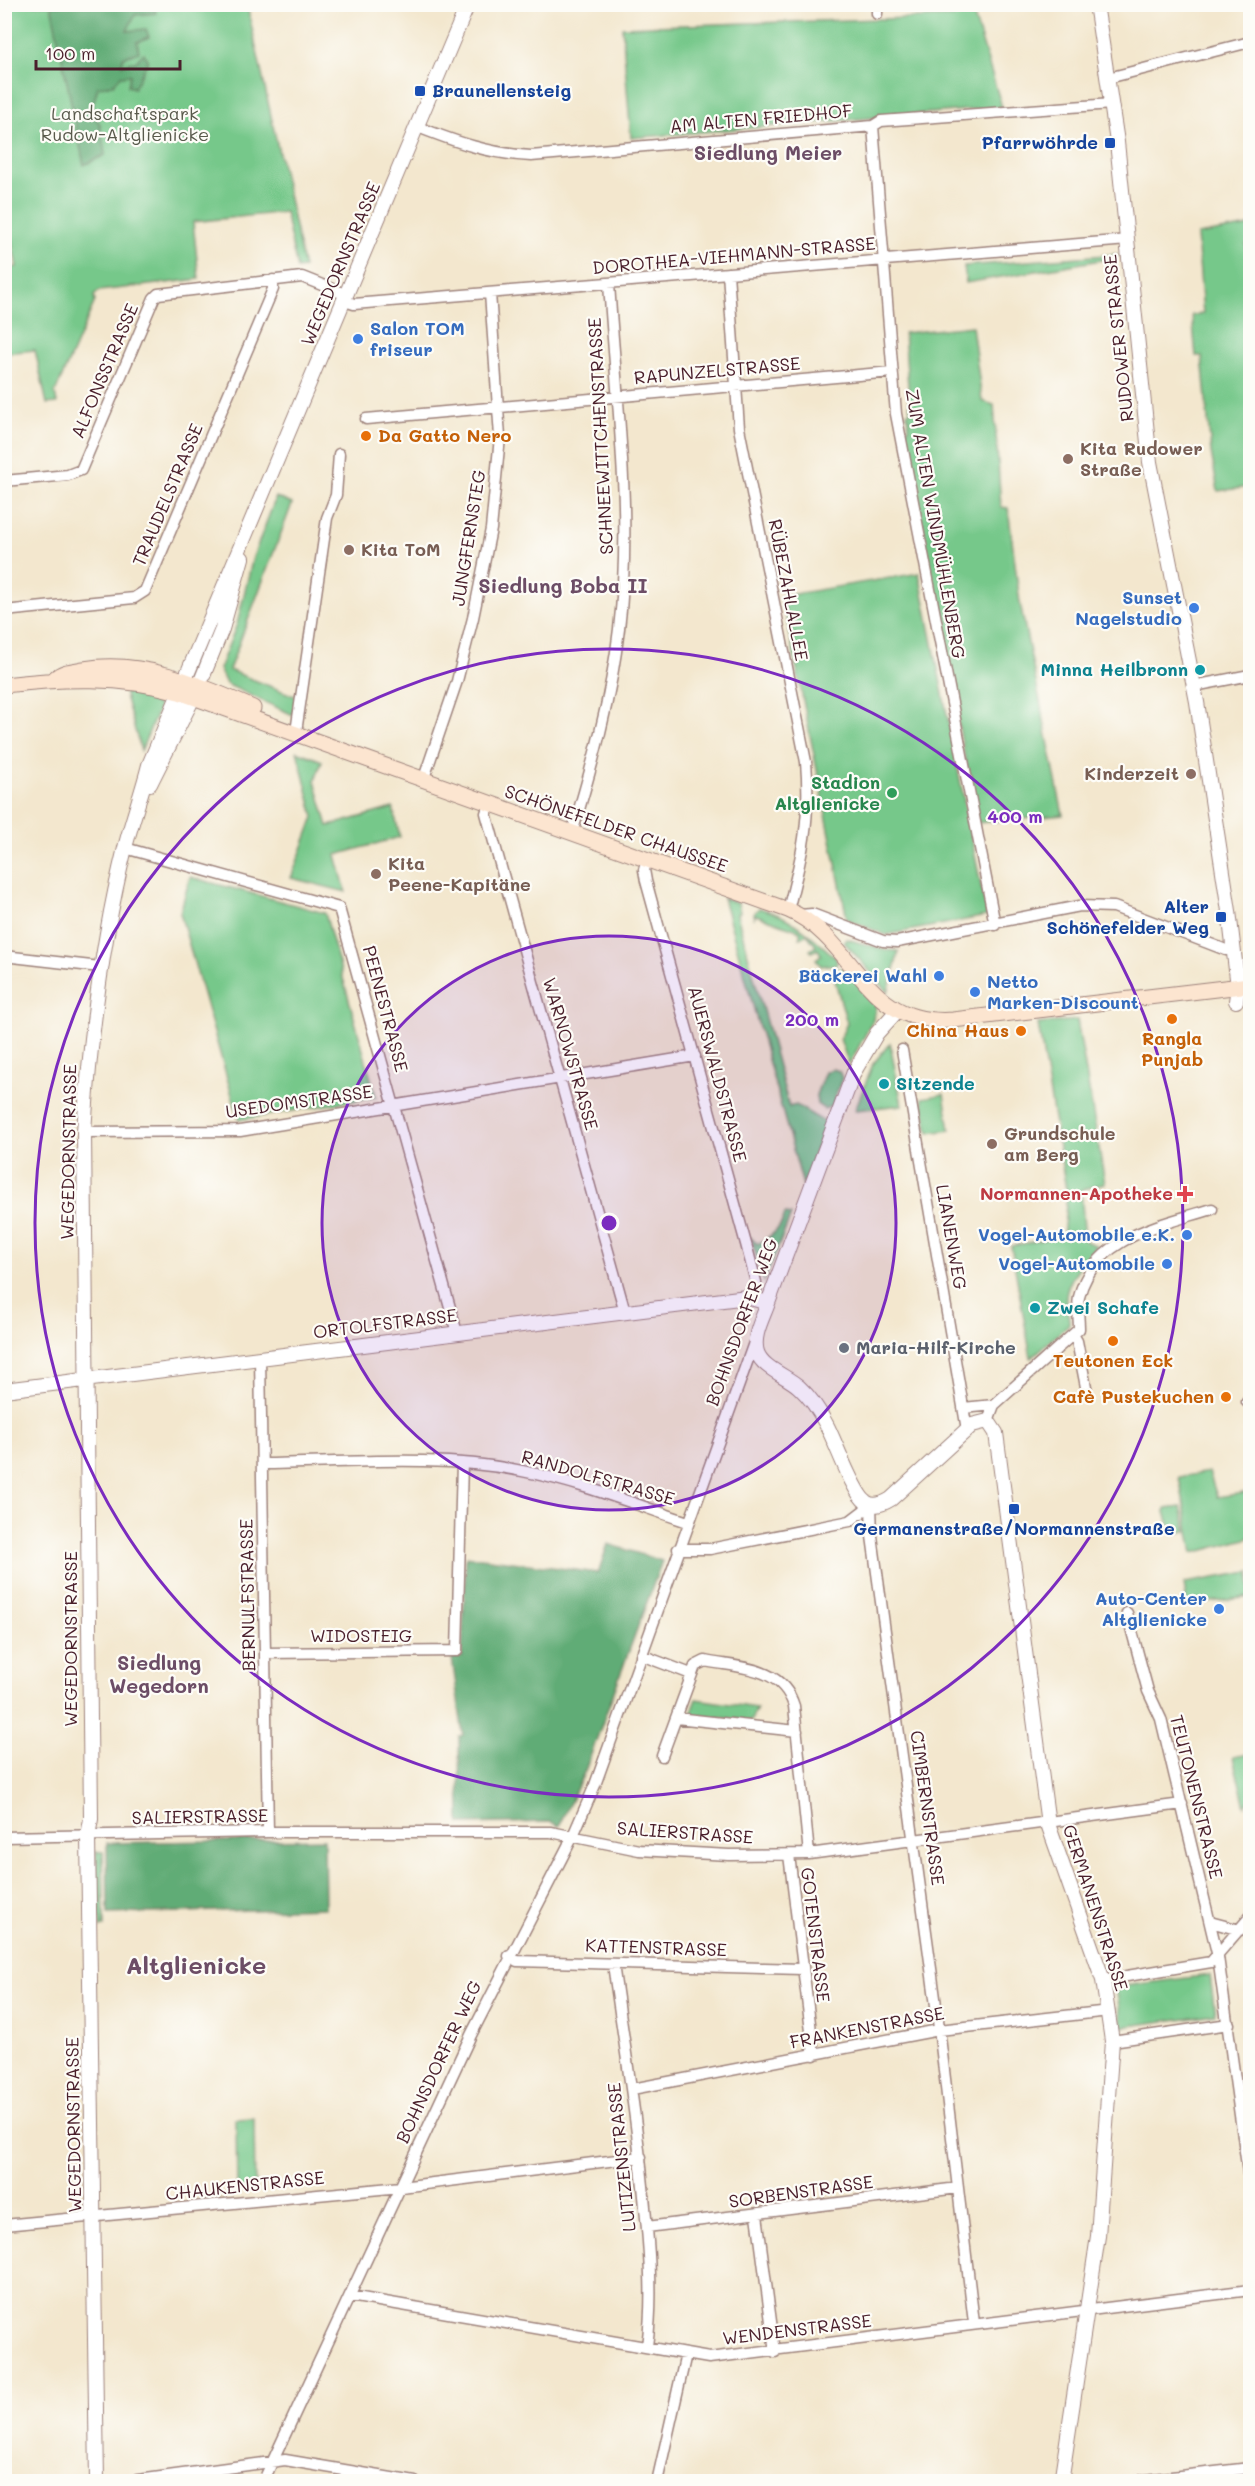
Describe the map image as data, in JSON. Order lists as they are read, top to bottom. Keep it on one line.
{"streets":{"main road":["SCHÖNEFELDER CHAUSSEE"],"street":["AM ALTEN FRIEDHOF","DOROTHEA-VIEHMANN-STRASSE","WEGEDORNSTRASSE","RUDOWER STRASSE","ALFONSSTRASSE","RAPUNZELSTRASSE","SCHNEEWITTCHENSTRASSE","TRAUDELSTRASSE","ZUM ALTEN WINDMÜHLENBERG","JUNGFERNSTEG","RÜBEZAHLALLEE","PEENESTRASSE","WARNOWSTRASSE","AUERSWALDSTRASSE","USEDOMSTRASSE","LIANENWEG","BOHNSDORFER WEG","ORTOLFSTRASSE","RANDOLFSTRASSE","BERNULFSTRASSE","WIDOSTEIG","TEUTONENSTRASSE","CIMBERNSTRASSE","SALIERSTRASSE","GERMANENSTRASSE","GOTENSTRASSE","KATTENSTRASSE","FRANKENSTRASSE","LUTIZENSTRASSE","CHAUKENSTRASSE","SORBENSTRASSE","WENDENSTRASSE"]},"crossings":[["AM ALTEN FRIEDHOF","WEGEDORNSTRASSE"],["AM ALTEN FRIEDHOF","RUDOWER STRASSE"],["AM ALTEN FRIEDHOF","ZUM ALTEN WINDMÜHLENBERG"],["DOROTHEA-VIEHMANN-STRASSE","WEGEDORNSTRASSE"],["DOROTHEA-VIEHMANN-STRASSE","RUDOWER STRASSE"],["DOROTHEA-VIEHMANN-STRASSE","ALFONSSTRASSE"],["DOROTHEA-VIEHMANN-STRASSE","SCHNEEWITTCHENSTRASSE"],["DOROTHEA-VIEHMANN-STRASSE","ZUM ALTEN WINDMÜHLENBERG"],["DOROTHEA-VIEHMANN-STRASSE","JUNGFERNSTEG"],["DOROTHEA-VIEHMANN-STRASSE","RÜBEZAHLALLEE"],["WEGEDORNSTRASSE","ALFONSSTRASSE"],["WEGEDORNSTRASSE","SCHÖNEFELDER CHAUSSEE"],["WEGEDORNSTRASSE","PEENESTRASSE"],["WEGEDORNSTRASSE","USEDOMSTRASSE"],["WEGEDORNSTRASSE","ORTOLFSTRASSE"],["WEGEDORNSTRASSE","SALIERSTRASSE"],["WEGEDORNSTRASSE","CHAUKENSTRASSE"],["ALFONSSTRASSE","TRAUDELSTRASSE"],["RAPUNZELSTRASSE","SCHNEEWITTCHENSTRASSE"],["RAPUNZELSTRASSE","ZUM ALTEN WINDMÜHLENBERG"],["RAPUNZELSTRASSE","JUNGFERNSTEG"],["RAPUNZELSTRASSE","RÜBEZAHLALLEE"],["SCHNEEWITTCHENSTRASSE","SCHÖNEFELDER CHAUSSEE"],["JUNGFERNSTEG","SCHÖNEFELDER CHAUSSEE"],["RÜBEZAHLALLEE","SCHÖNEFELDER CHAUSSEE"],["SCHÖNEFELDER CHAUSSEE","WARNOWSTRASSE"],["SCHÖNEFELDER CHAUSSEE","AUERSWALDSTRASSE"],["SCHÖNEFELDER CHAUSSEE","BOHNSDORFER WEG"],["PEENESTRASSE","USEDOMSTRASSE"],["PEENESTRASSE","ORTOLFSTRASSE"],["WARNOWSTRASSE","USEDOMSTRASSE"],["WARNOWSTRASSE","ORTOLFSTRASSE"],["AUERSWALDSTRASSE","USEDOMSTRASSE"],["AUERSWALDSTRASSE","BOHNSDORFER WEG"],["AUERSWALDSTRASSE","ORTOLFSTRASSE"],["BOHNSDORFER WEG","ORTOLFSTRASSE"],["BOHNSDORFER WEG","RANDOLFSTRASSE"],["BOHNSDORFER WEG","SALIERSTRASSE"],["BOHNSDORFER WEG","KATTENSTRASSE"],["BOHNSDORFER WEG","CHAUKENSTRASSE"],["BOHNSDORFER WEG","WENDENSTRASSE"],["ORTOLFSTRASSE","BERNULFSTRASSE"],["RANDOLFSTRASSE","BERNULFSTRASSE"],["RANDOLFSTRASSE","WIDOSTEIG"],["BERNULFSTRASSE","WIDOSTEIG"],["BERNULFSTRASSE","SALIERSTRASSE"],["TEUTONENSTRASSE","SALIERSTRASSE"],["CIMBERNSTRASSE","SALIERSTRASSE"],["CIMBERNSTRASSE","FRANKENSTRASSE"],["CIMBERNSTRASSE","SORBENSTRASSE"],["CIMBERNSTRASSE","WENDENSTRASSE"],["SALIERSTRASSE","GERMANENSTRASSE"],["SALIERSTRASSE","GOTENSTRASSE"],["GERMANENSTRASSE","FRANKENSTRASSE"],["GERMANENSTRASSE","WENDENSTRASSE"],["GOTENSTRASSE","KATTENSTRASSE"],["GOTENSTRASSE","FRANKENSTRASSE"],["KATTENSTRASSE","LUTIZENSTRASSE"],["FRANKENSTRASSE","LUTIZENSTRASSE"],["LUTIZENSTRASSE","SORBENSTRASSE"],["LUTIZENSTRASSE","WENDENSTRASSE"]],"districts":["Siedlung Meier","Siedlung Boba II","Siedlung Wegedorn","Altglienicke"],"parks":["Landschaftspark Rudow-Altglienicke"],"places":{"transit":["Braunellensteig","Pfarrwöhrde","Alter Schönefelder Weg","Germanenstraße/Normannenstraße"],"other":["Salon TOM friseur","Da Gatto Nero","Kita Rudower Straße","Kita ToM","Sunset Nagelstudio","Minna Heilbronn","Kinderzeit","Stadion Altglienicke","Kita Peene-Kapitäne","Bäckerei Wahl","Netto Marken-Discount","Rangla Punjab","China Haus","Sitzende","Grundschule am Berg","Vogel-Automobile e.K.","Vogel-Automobile","Zwei Schafe","Teutonen Eck","Maria-Hilf-Kirche","Cafè Pustekuchen","Auto-Center Altglienicke"],"health":["Normannen-Apotheke"]},"scale_bar":"100 m","rings":["400 m","200 m"]}
